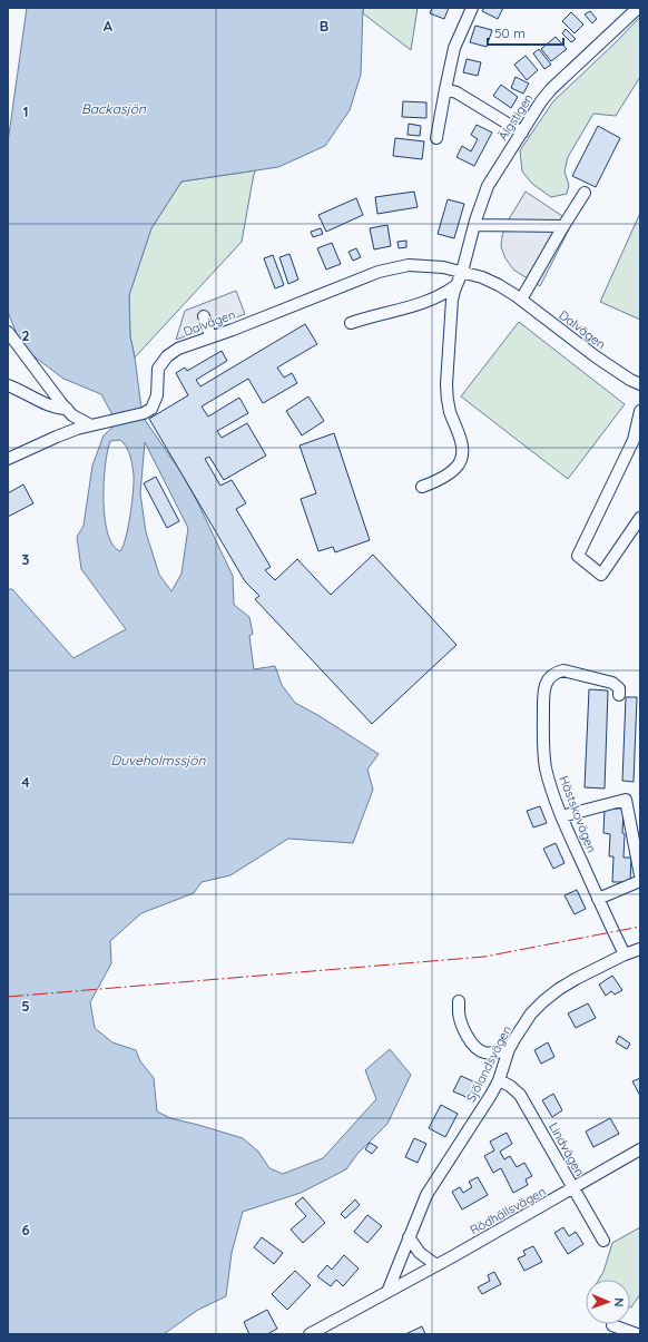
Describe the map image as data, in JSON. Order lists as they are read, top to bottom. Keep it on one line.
{"streets":{"street":["Älgstigen","Dalvägen","Hästskovägen","Sjölandsvägen","Lindvägen","Rödhällsvägen"]},"crossings":[["Älgstigen","Dalvägen"],["Hästskovägen","Sjölandsvägen"],["Sjölandsvägen","Lindvägen"],["Sjölandsvägen","Rödhällsvägen"],["Lindvägen","Rödhällsvägen"]],"water":["Backasjön","Duveholmssjön"],"scale_bar":"50 m","north":"right","grid":{"columns":["A","B"],"rows":["1","2","3","4","5","6"]}}
